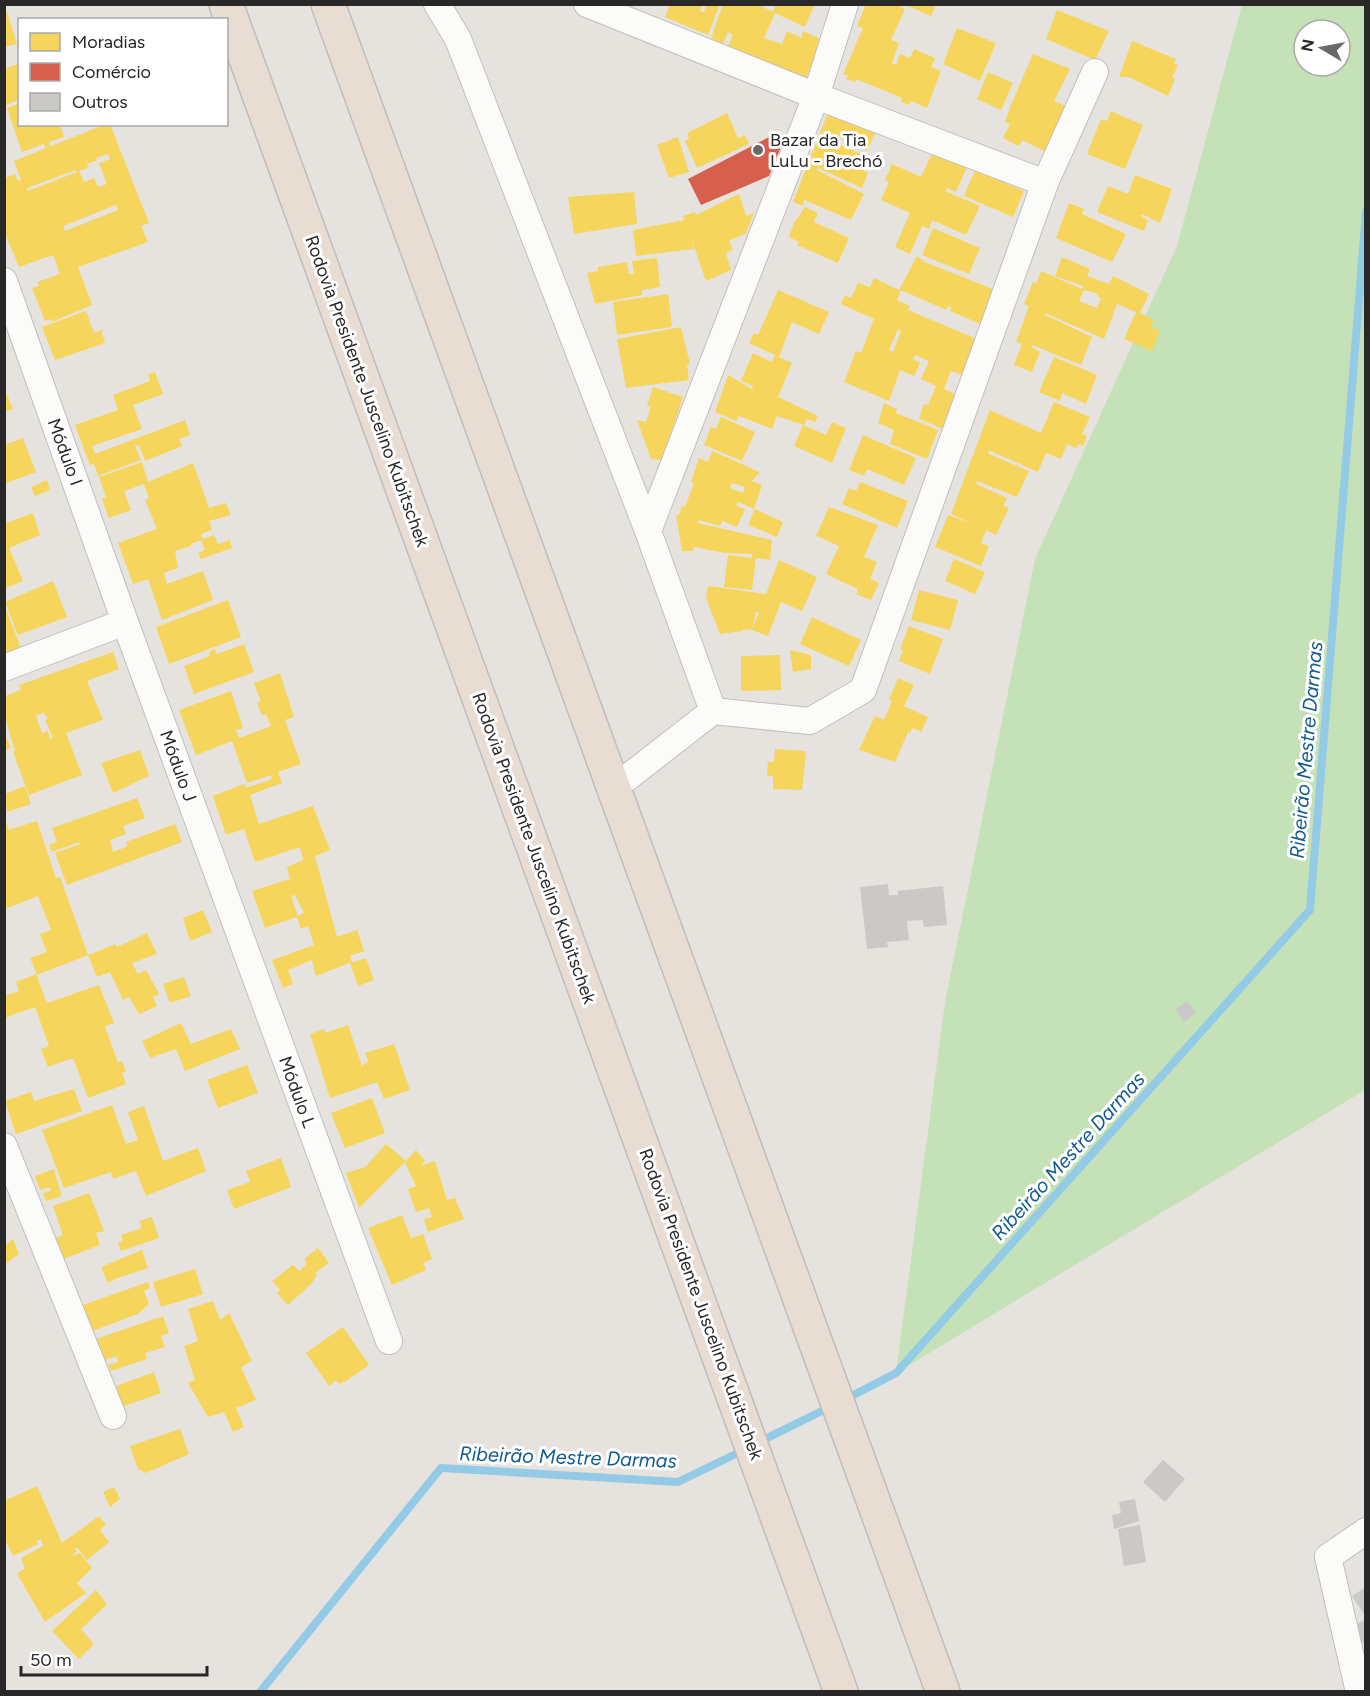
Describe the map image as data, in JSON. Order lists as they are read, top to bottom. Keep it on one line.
{"streets":{"highway":["Rodovia Presidente Juscelino Kubitschek"],"street":["Módulo I","Módulo J","Módulo L"]},"crossings":[["Módulo I","Módulo J"],["Módulo J","Módulo L"]],"water":["Ribeirão Mestre Darmas"],"places":["Bazar da Tia LuLu - Brechó"],"legend":["Moradias","Comércio","Outros"],"scale_bar":"50 m","north":"left"}
